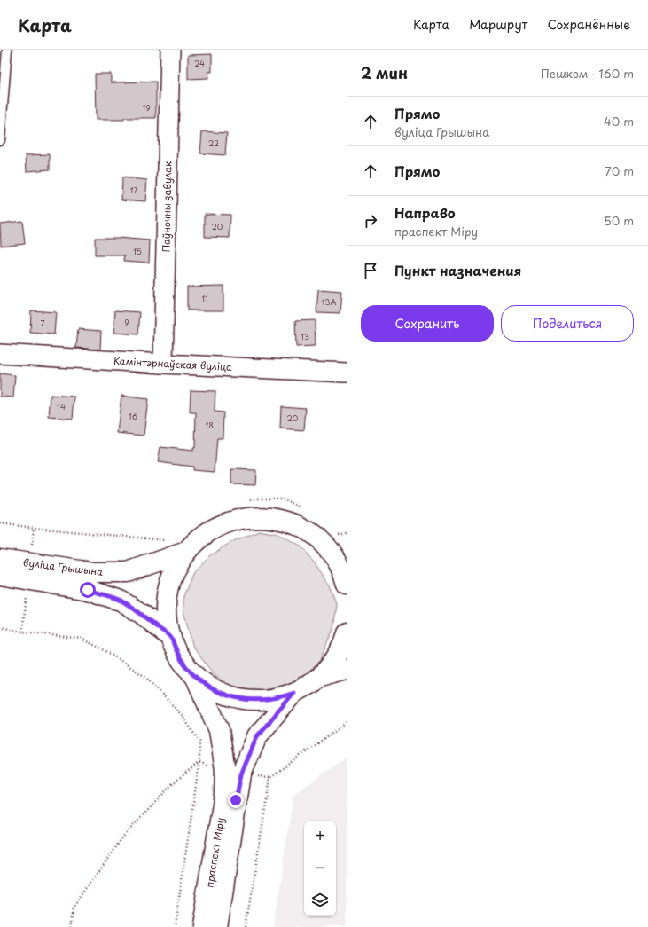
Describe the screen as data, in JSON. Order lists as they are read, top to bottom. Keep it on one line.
{"streets":{"main road":["вуліца Грышына","праспект Міру"],"street":["Паўночны завулак","Камінтэрнаўская вуліца"]},"crossings":[["Паўночны завулак","Камінтэрнаўская вуліца"]],"house_numbers":["24","19","22","17","20","15","11","13А","9","7","13","14","16","20","18"],"page":{"header":"Карта","nav":["Карта","Маршрут","Сохранённые"],"heading":["2 мин","Пешком · 160 m"],"list":[["Прямо","вуліца Грышына","40 m"],["Прямо","70 m"],["Направо","праспект Міру","50 m"],"Пункт назначения"],"buttons":["Сохранить","Поделиться"],"map_buttons":["+","−"]}}
